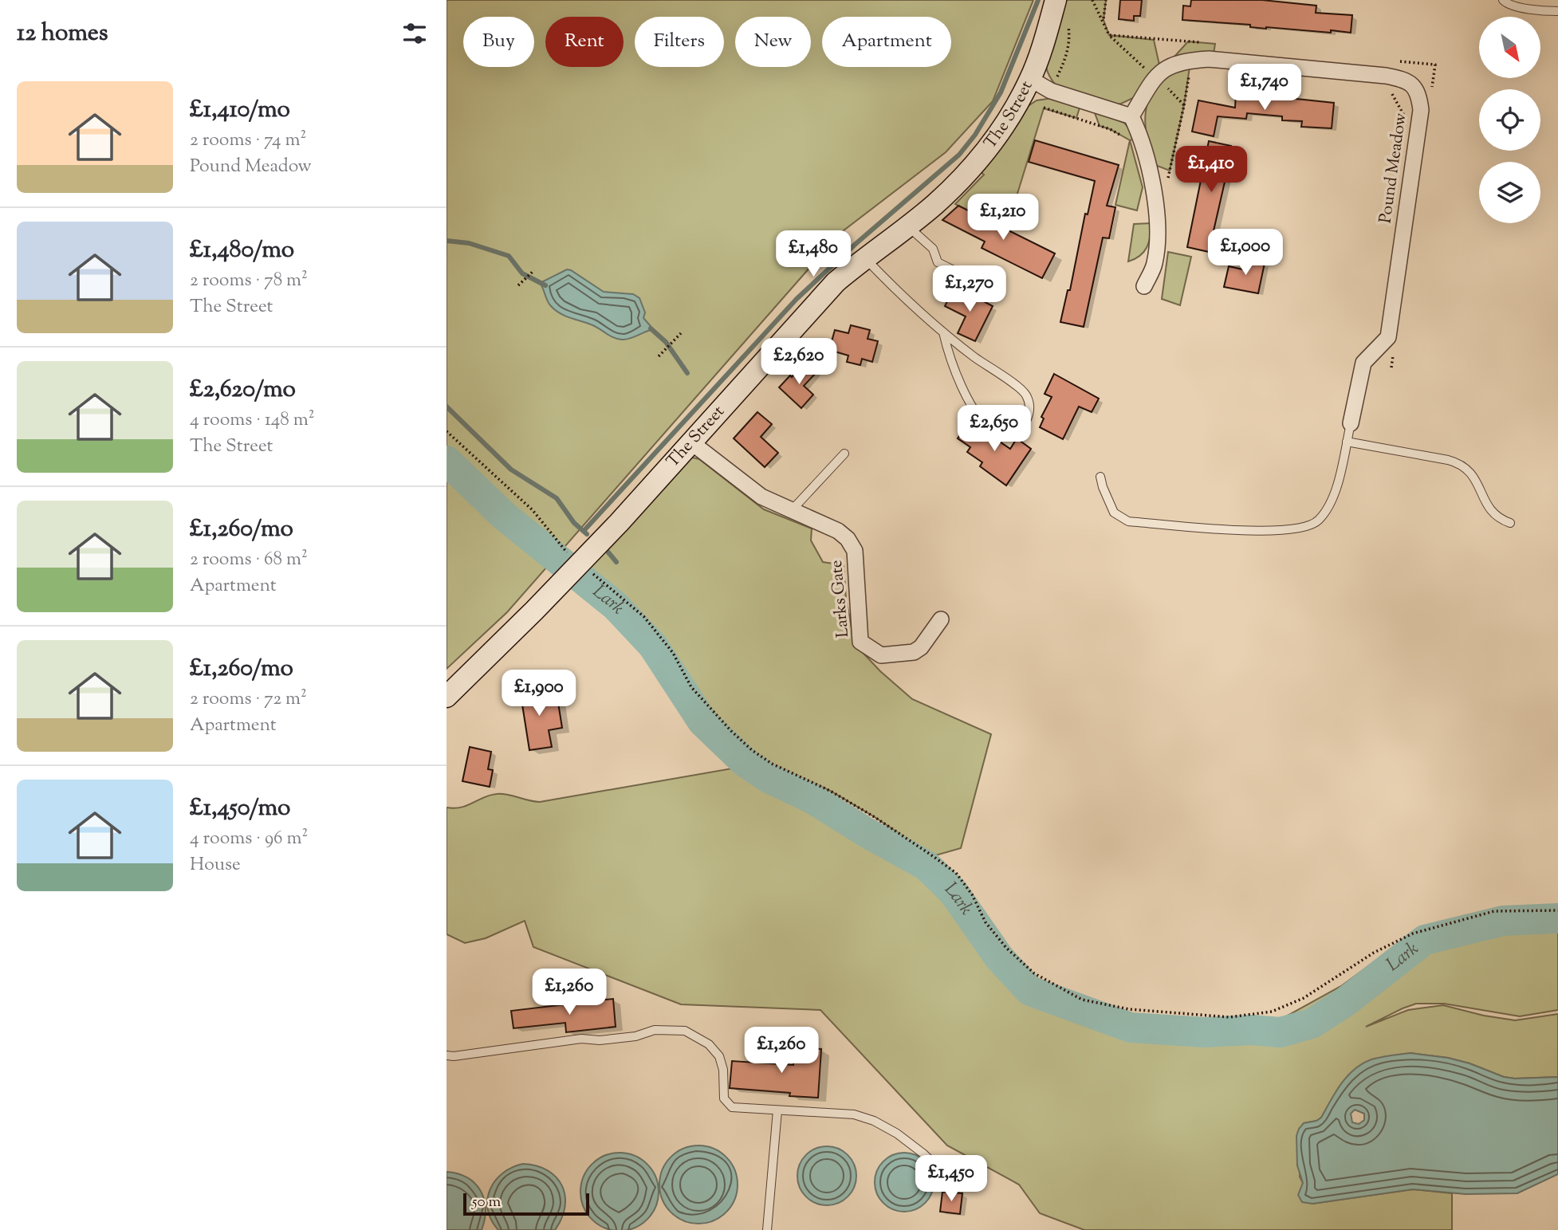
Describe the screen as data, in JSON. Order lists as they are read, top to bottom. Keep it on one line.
{"streets":{"main road":["The Street"],"street":["Pound Meadow","Larks Gate"]},"crossings":[["The Street","Larks Gate"]],"water":["Lark"],"scale_bar":"50 m","north":"bottom right","page":{"heading":"12 homes","chip":["Buy","Rent","Filters","New","Apartment"],"price":["£1,740","£1,410","£1,210","£1,000","£1,480","£1,270","£2,620","£2,650","£1,900","£1,260","£1,260","£1,450"],"list":[{"name":"£1,410/mo","note":"2 rooms · 74 m² · Pound Meadow"},{"name":"£1,480/mo","note":"2 rooms · 78 m² · The Street"},{"name":"£2,620/mo","note":"4 rooms · 148 m² · The Street"},{"name":"£1,260/mo","note":"2 rooms · 68 m² · Apartment"},{"name":"£1,260/mo","note":"2 rooms · 72 m² · Apartment"},{"name":"£1,450/mo","note":"4 rooms · 96 m² · House"}],"scale":"50 m"}}
